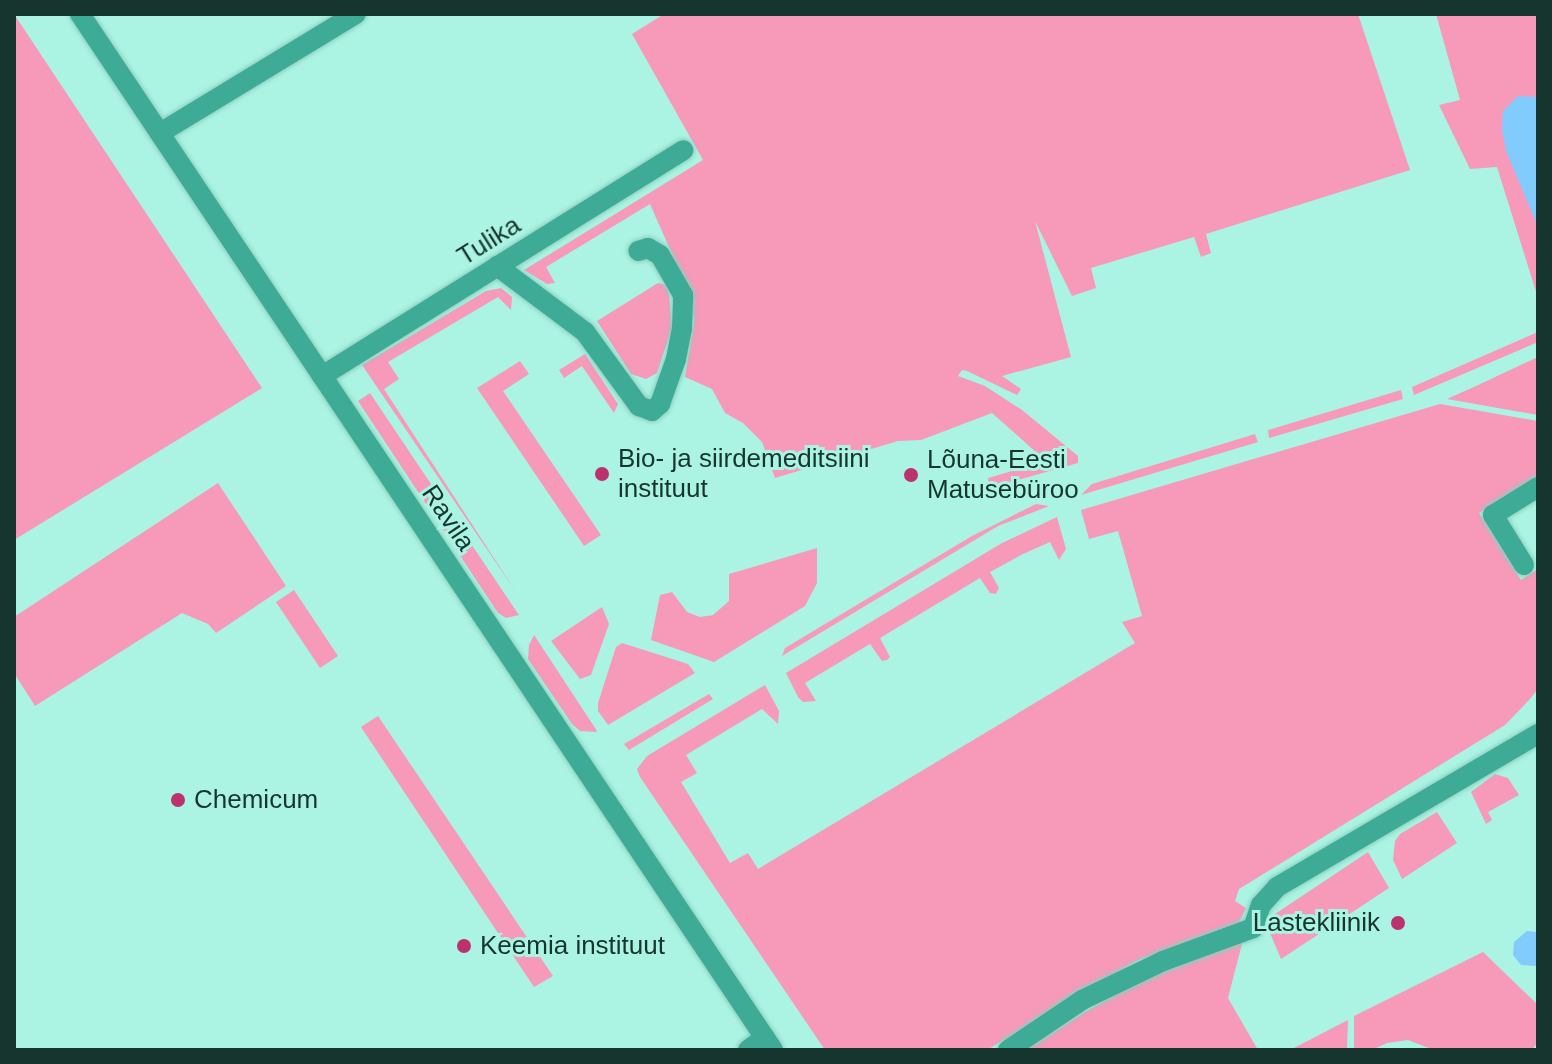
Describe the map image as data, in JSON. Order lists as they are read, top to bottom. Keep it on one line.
{"streets":{"street":["Tulika","Ravila"]},"crossings":[["Tulika","Ravila"]],"places":["Bio- ja siirdemeditsiini instituut","Lõuna-Eesti Matusebüroo","Chemicum","Lastekliinik","Keemia instituut"]}
